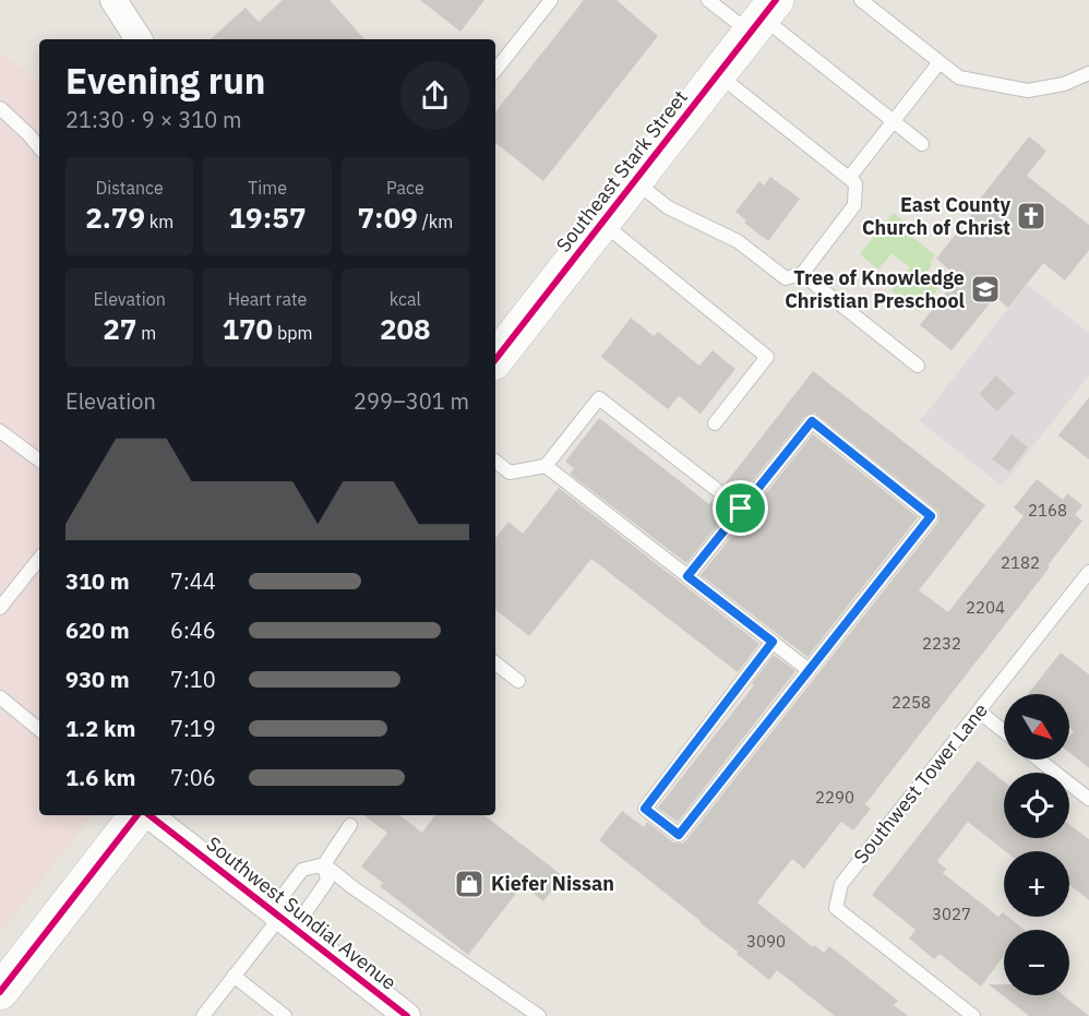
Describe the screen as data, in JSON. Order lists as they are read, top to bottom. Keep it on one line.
{"streets":{"main road":["Southeast Stark Street"],"street":["Southwest Sundial Avenue"],"lane":["Southwest Tower Lane"]},"places":{"church":["East County Church of Christ"],"school or university":["Tree of Knowledge Christian Preschool"],"shop":["Kiefer Nissan"]},"house_numbers":["2168","2182","2204","2232","2258","2290","3027","3090"],"north":"bottom right","page":{"heading":["Evening run","21:30 · 9 × 310 m"],"stats":[["Distance","2.79 km"],["Time","19:57"],["Pace","7:09 /km"],["Elevation","27 m"],["Heart rate","170 bpm"],["kcal","208"]],"chart":["Elevation","299–301 m"],"list":[{"name":"310 m","note":"7:44"},{"name":"620 m","note":"6:46"},{"name":"930 m","note":"7:10"},{"name":"1.2 km","note":"7:19"},{"name":"1.6 km","note":"7:06"}],"map_buttons":["+","−"]}}
